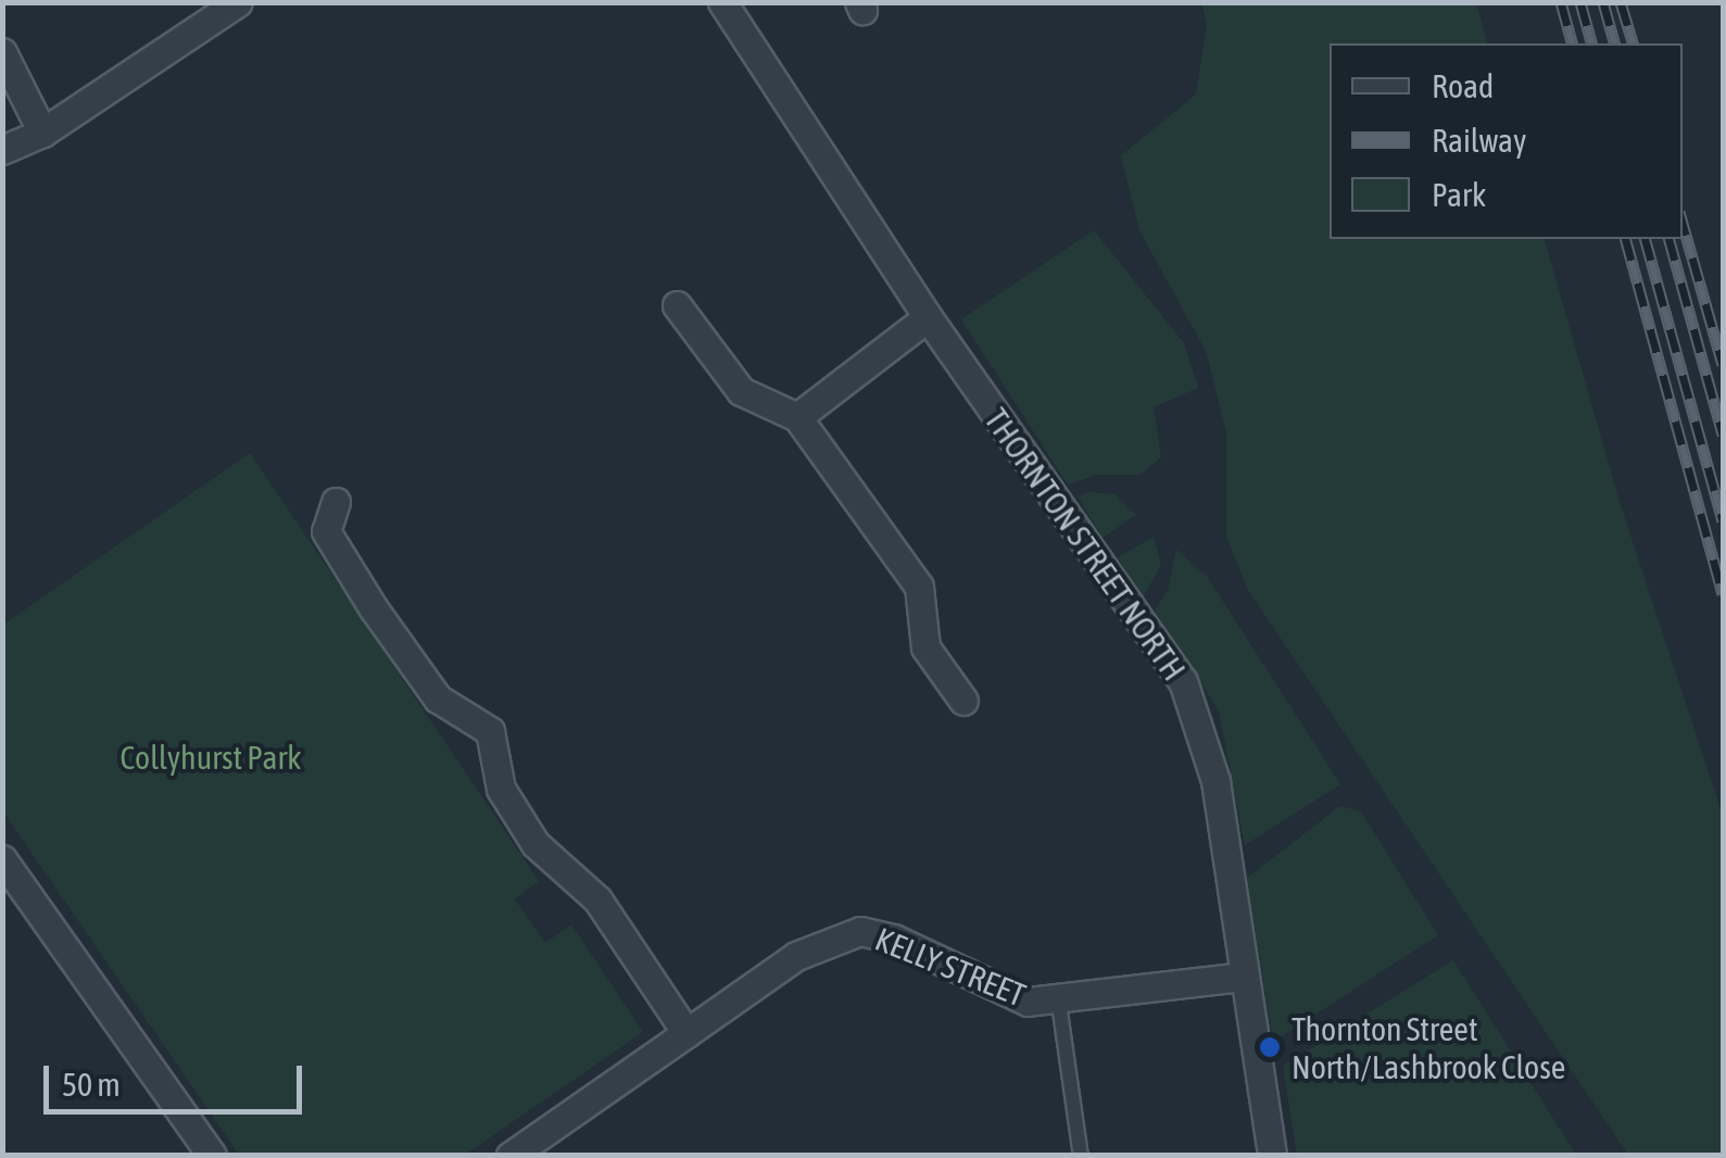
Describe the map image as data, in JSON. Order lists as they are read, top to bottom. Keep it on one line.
{"streets":{"street":["THORNTON STREET NORTH","KELLY STREET"]},"crossings":[["THORNTON STREET NORTH","KELLY STREET"]],"parks":["Collyhurst Park"],"places":["Thornton Street North/Lashbrook Close"],"legend":["Road","Railway","Park"],"scale_bar":"50 m"}
